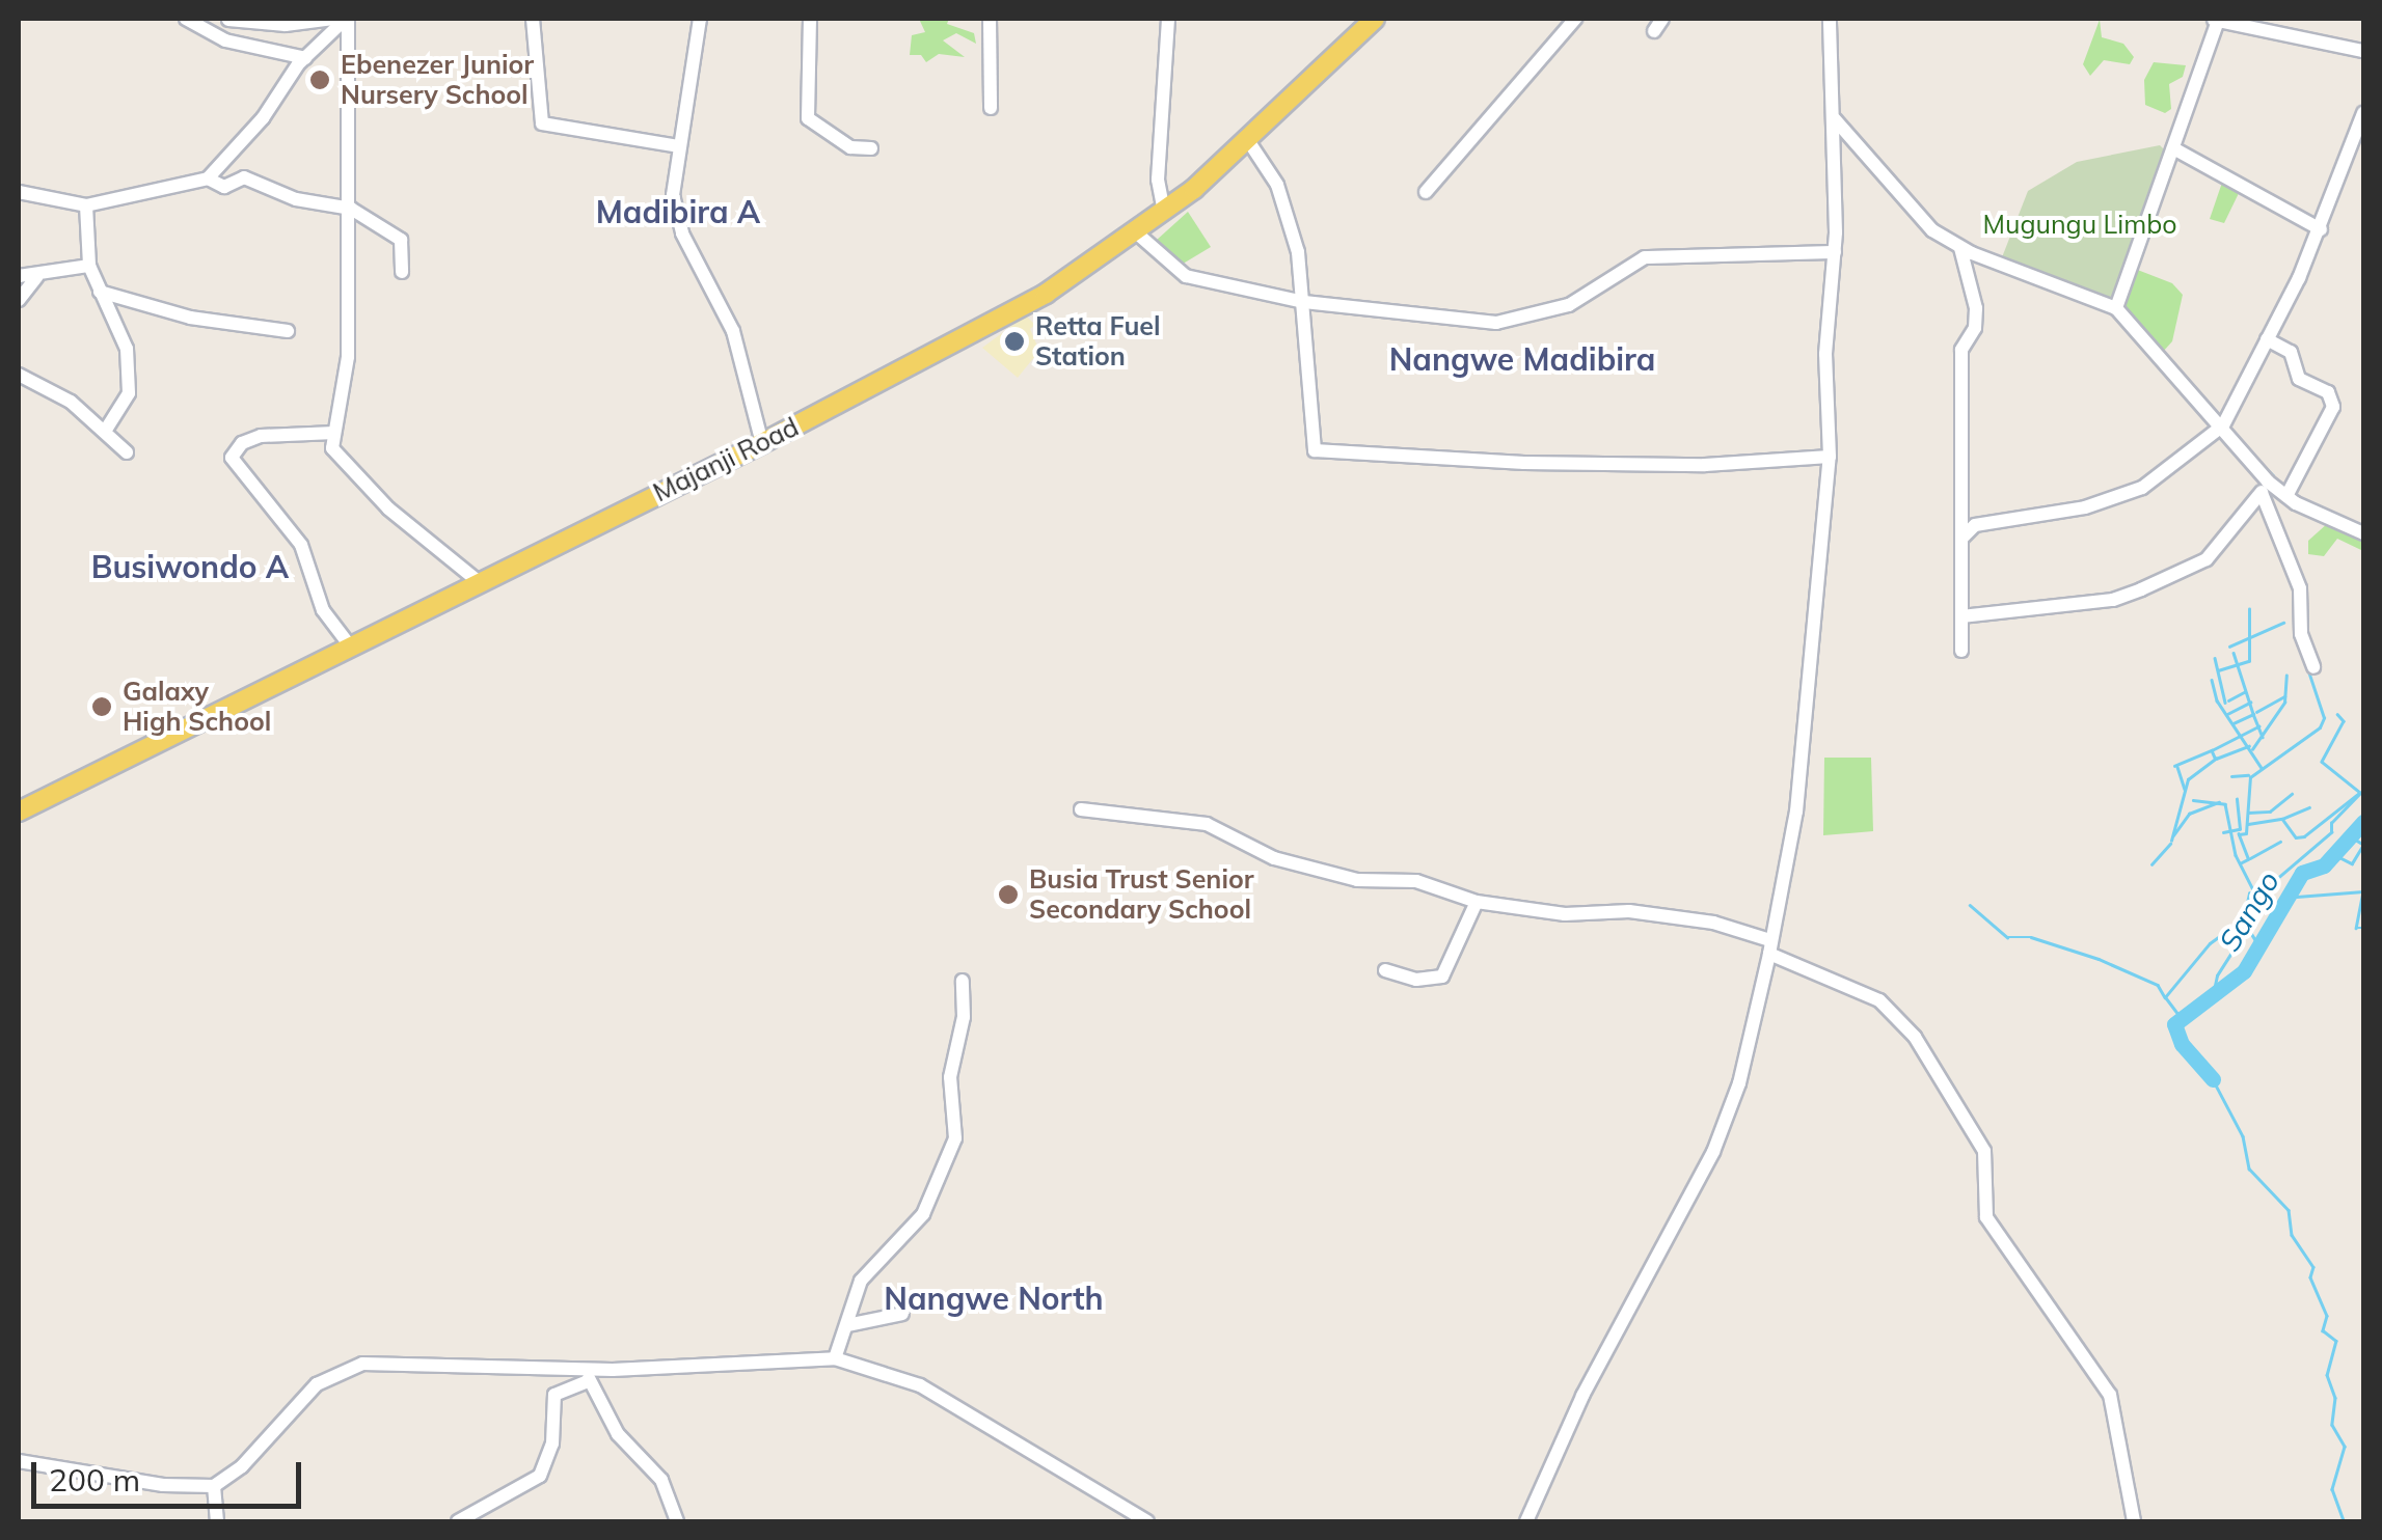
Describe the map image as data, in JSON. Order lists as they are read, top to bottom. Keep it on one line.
{"streets":{"main road":["Majanji Road"]},"districts":["Madibira A","Nangwe Madibira","Busiwondo A","Nangwe North"],"water":["Sango"],"parks":["Mugungu Limbo"],"places":["Ebenezer Junior Nursery School","Retta Fuel Station","Galaxy High School","Busia Trust Senior Secondary School"],"scale_bar":"200 m"}
